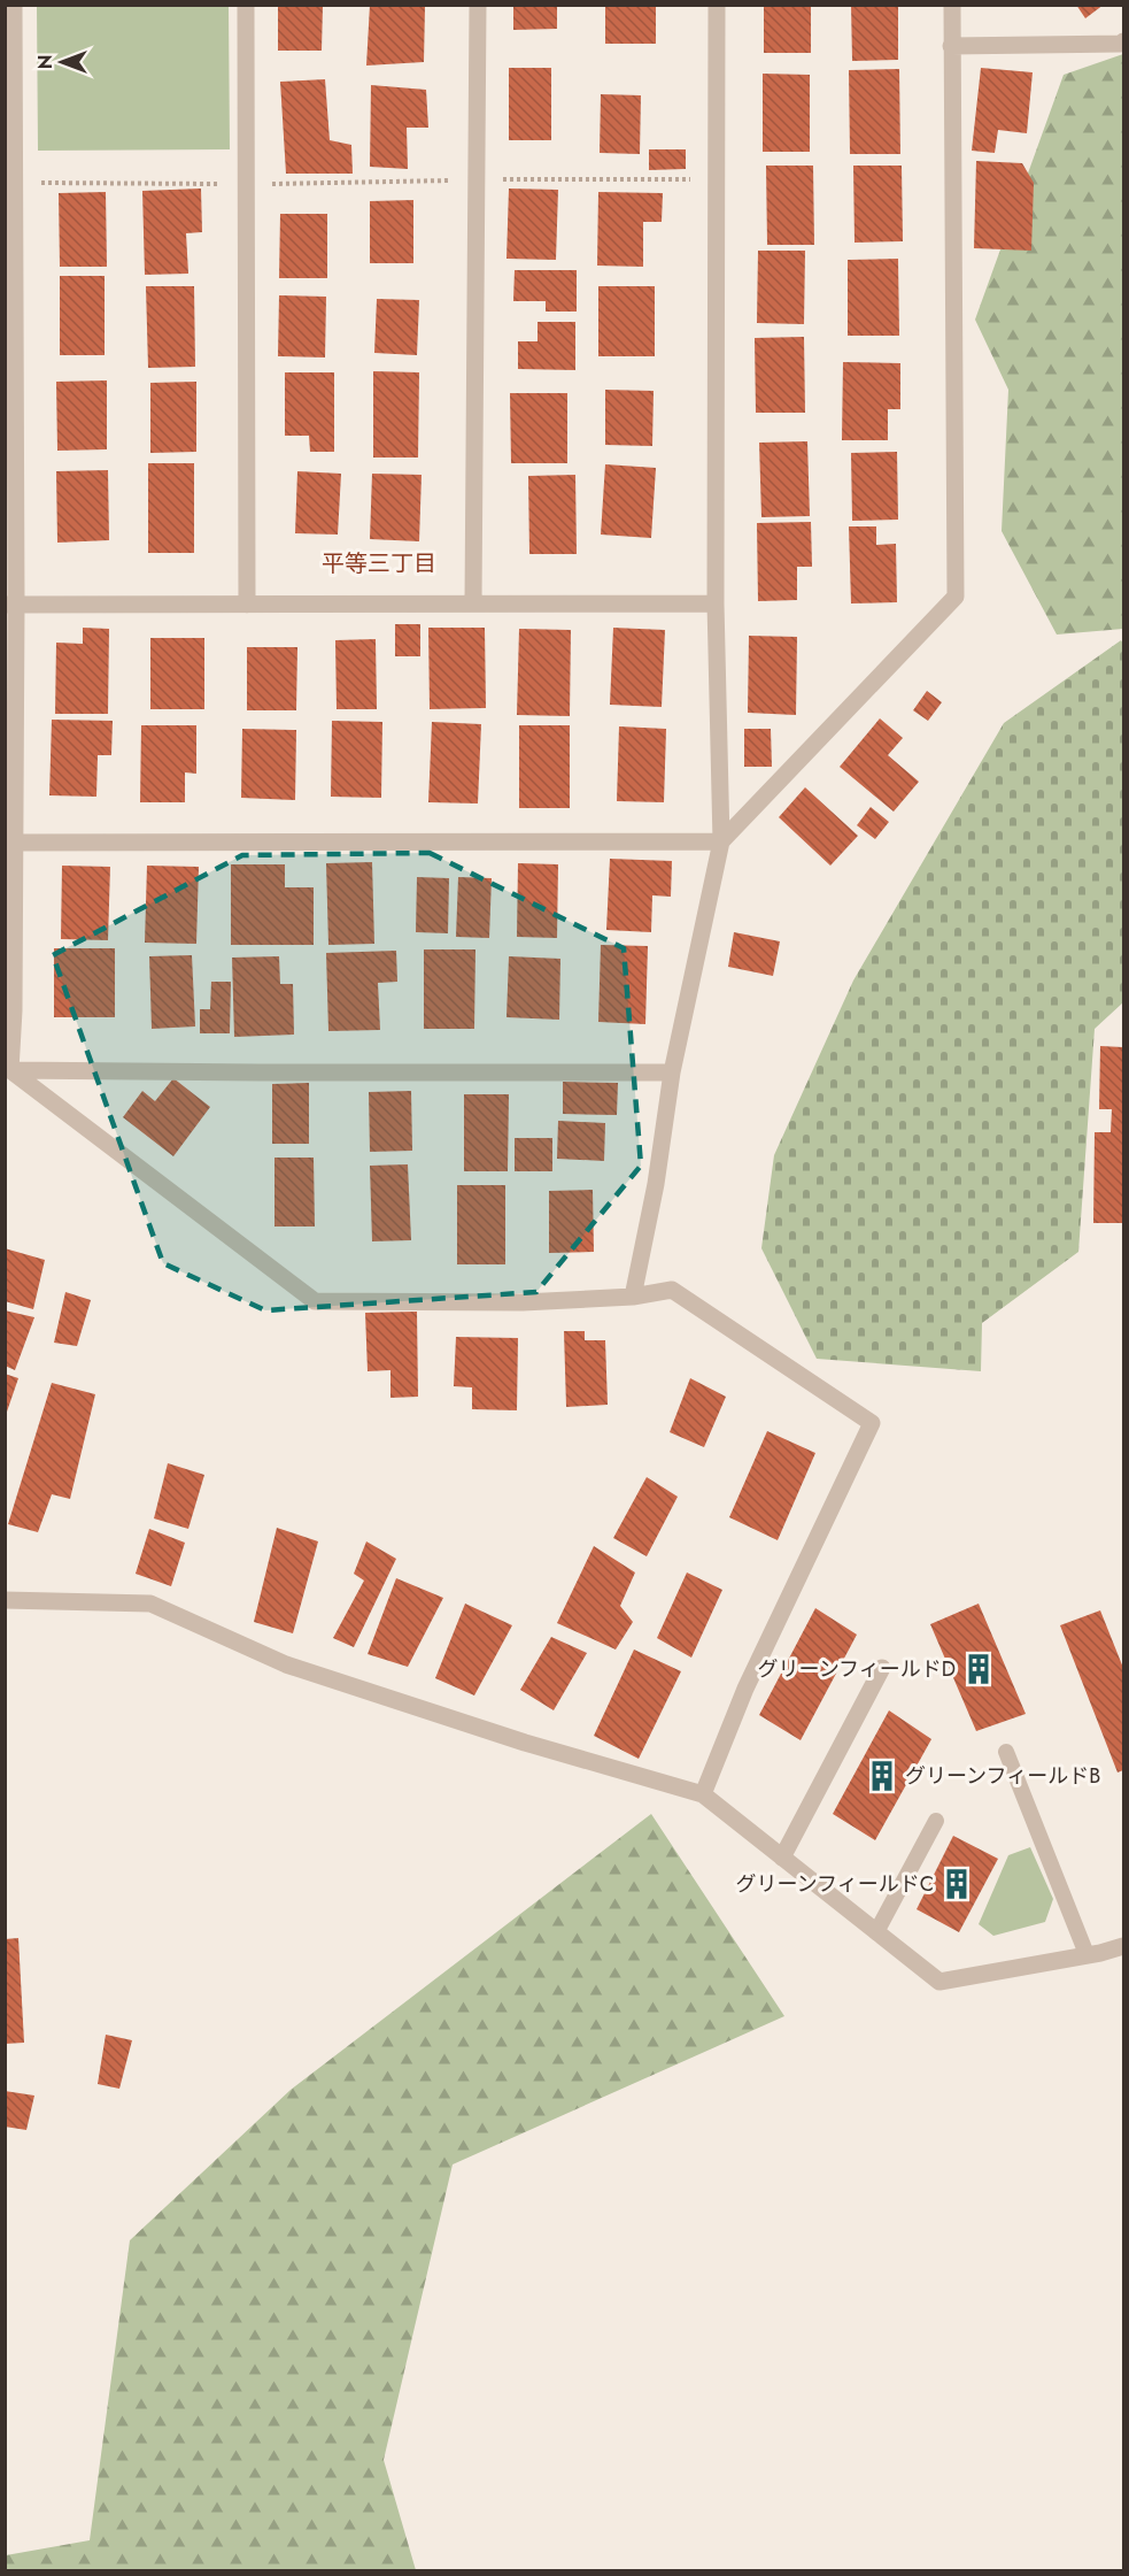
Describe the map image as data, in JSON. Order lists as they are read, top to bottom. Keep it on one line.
{"districts":["平等三丁目"],"places":{"building":["グリーンフィールドD","グリーンフィールドB","グリーンフィールドC"]},"north":"left"}
